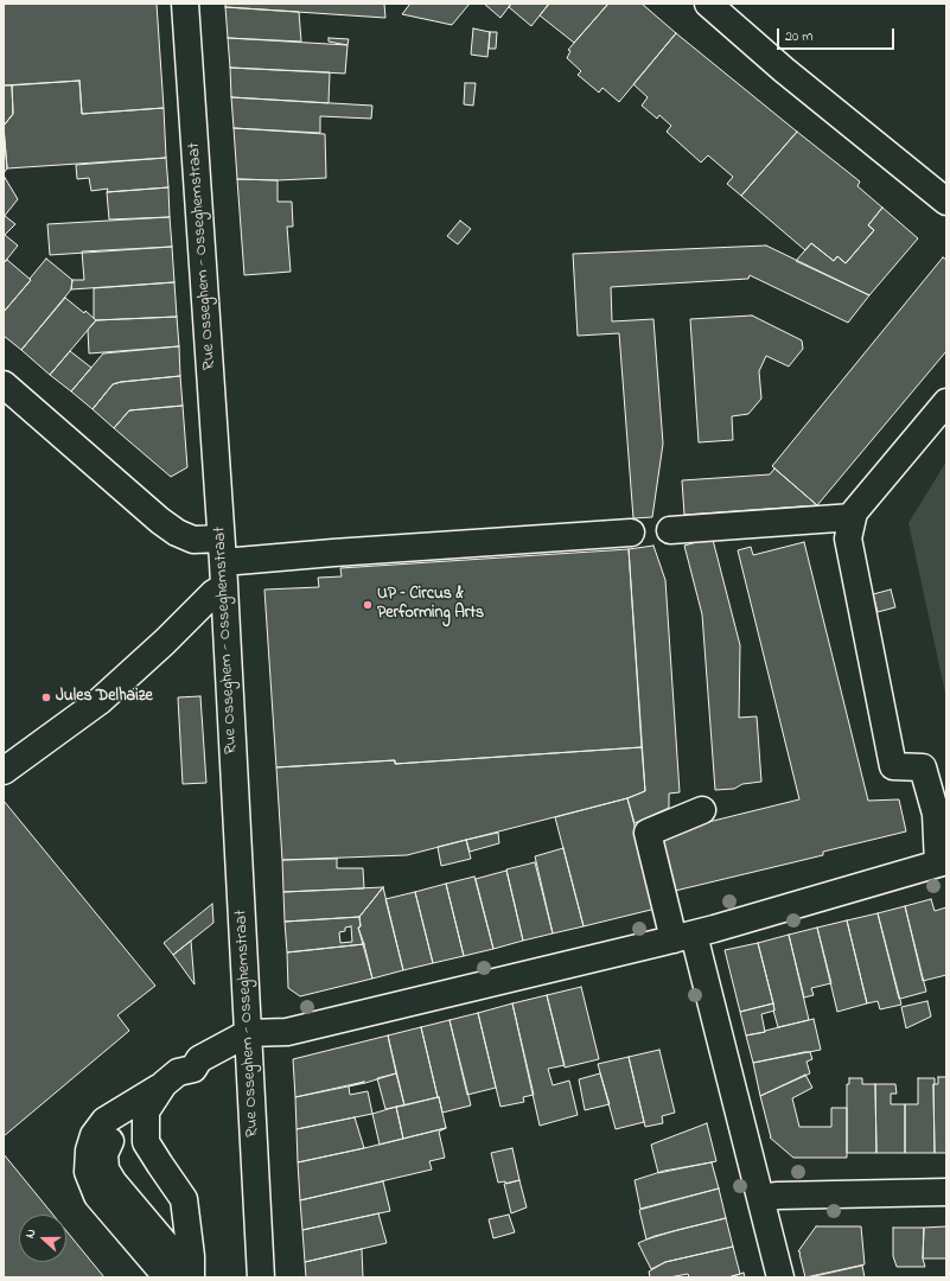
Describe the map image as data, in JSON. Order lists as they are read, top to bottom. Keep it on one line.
{"streets":{"street":["Rue Osseghem - Osseghemstraat"]},"places":["UP – Circus & Performing Arts","Jules Delhaize"],"scale_bar":"20 m","north":"left"}
